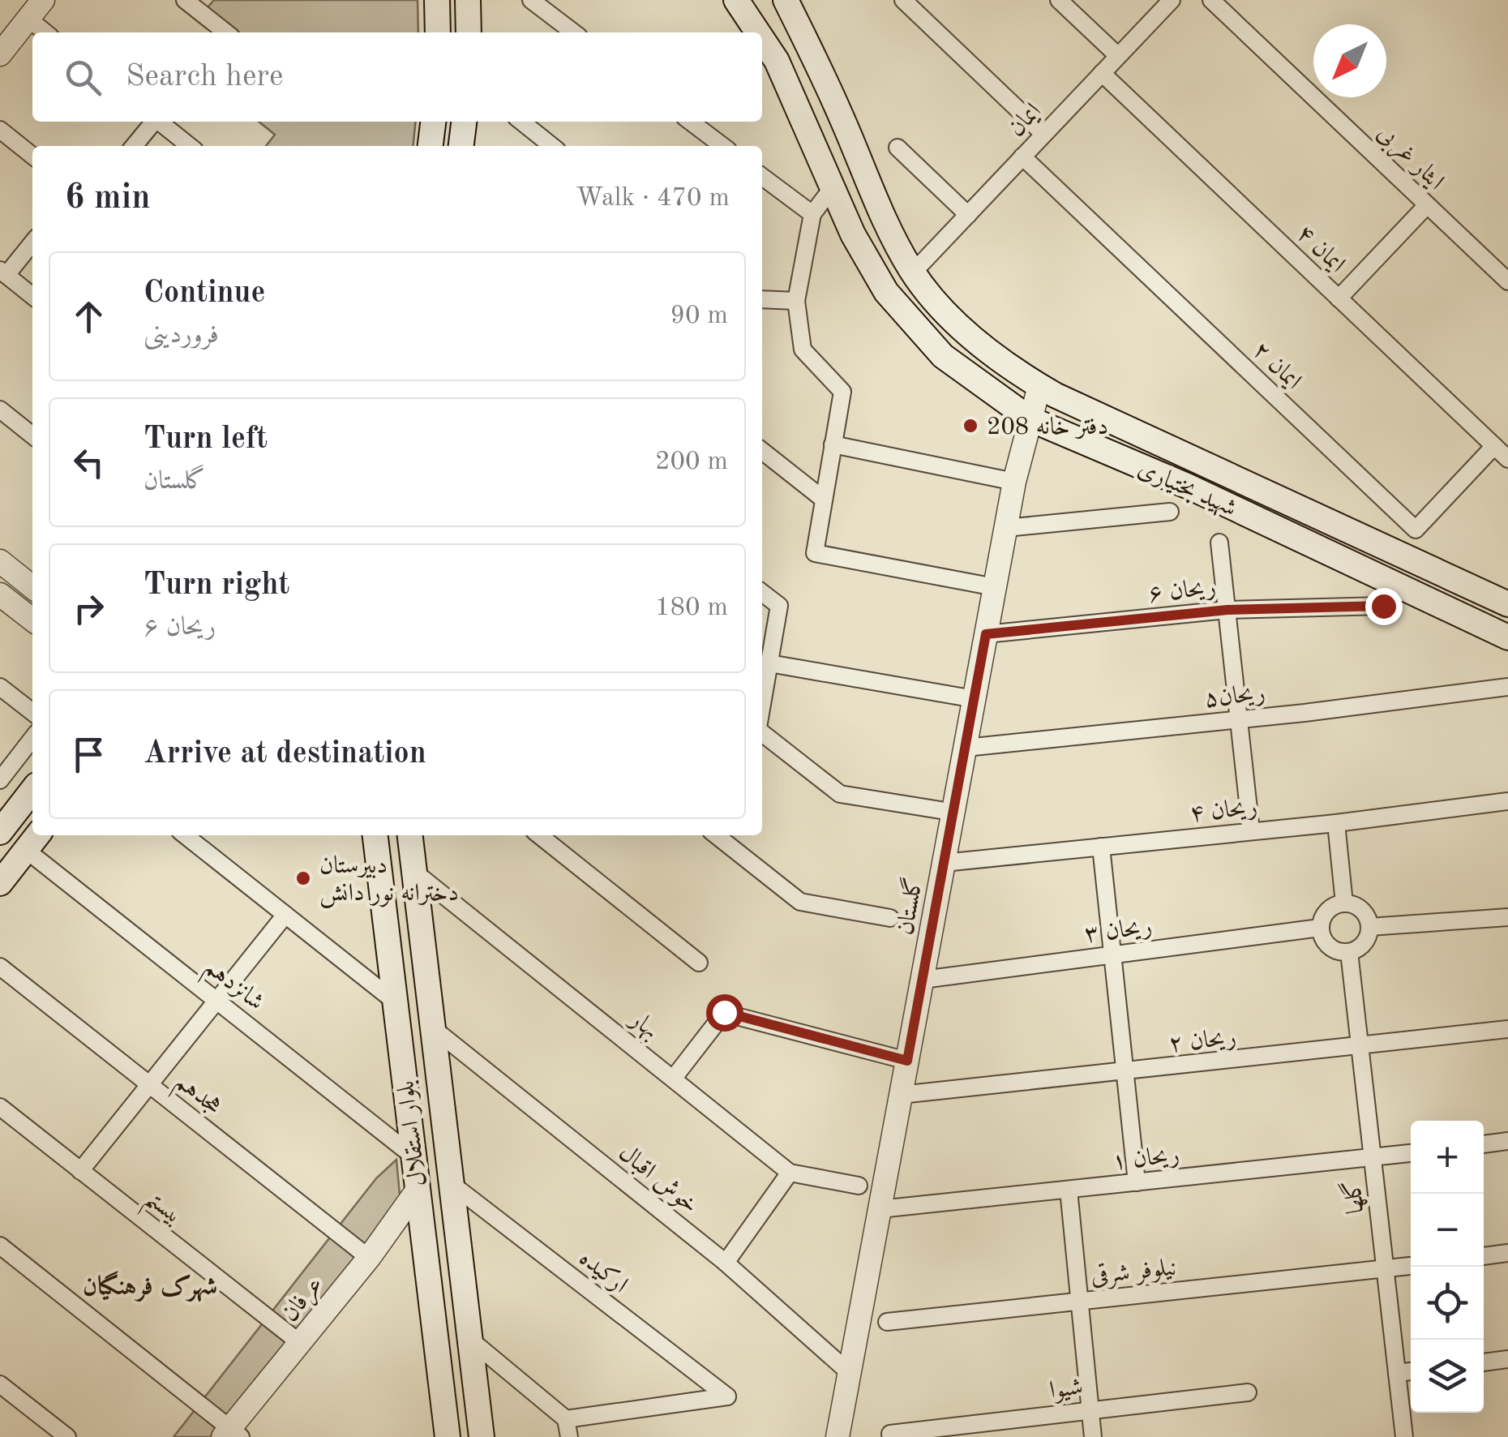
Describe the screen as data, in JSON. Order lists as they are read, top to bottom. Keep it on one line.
{"streets":{"main road":["شهید بختیاری","بلوار استقلال"],"street":["ایمان","ایثار غربی","ایمان ۴","ایمان ۲","ریحان ۶","ریحان۵","ریحان ۴","گلستان","ریحان ۳","شانزدهم","بهار","ریحان ۲","هجدهم","ریحان ۱","خوش اقبال","گلها","بیستم","ارکیده","نیلوفر شرقی","عرفان","شیوا"]},"crossings":[["ایمان","ایمان ۴"],["ایمان","ایمان ۲"],["ایمان","شهید بختیاری"],["ایمان ۴","ایمان ۲"],["شهید بختیاری","گلستان"],["ریحان ۶","گلستان"],["ریحان۵","گلستان"],["ریحان ۴","گلستان"],["گلستان","ریحان ۳"],["گلستان","ریحان ۲"],["گلستان","ریحان ۱"],["گلستان","خوش اقبال"],["ریحان ۳","گلها"],["شانزدهم","بلوار استقلال"],["بهار","بلوار استقلال"],["ریحان ۲","گلها"],["هجدهم","عرفان"],["بلوار استقلال","خوش اقبال"],["بلوار استقلال","ارکیده"],["بلوار استقلال","عرفان"],["ریحان ۱","گلها"],["گلها","نیلوفر شرقی"],["بیستم","عرفان"]],"districts":["شهرک فرهنگیان"],"places":["دفتر خانه 208","دبیرستان دخترانه نور دانش"],"north":"bottom left","page":{"search":"Search here","heading":["6 min","Walk · 470 m"],"list":[["Continue","فروردینی","90 m"],["Turn left","گلستان","200 m"],["Turn right","ریحان ۶","180 m"],"Arrive at destination"],"map_buttons":["+","−"]}}
